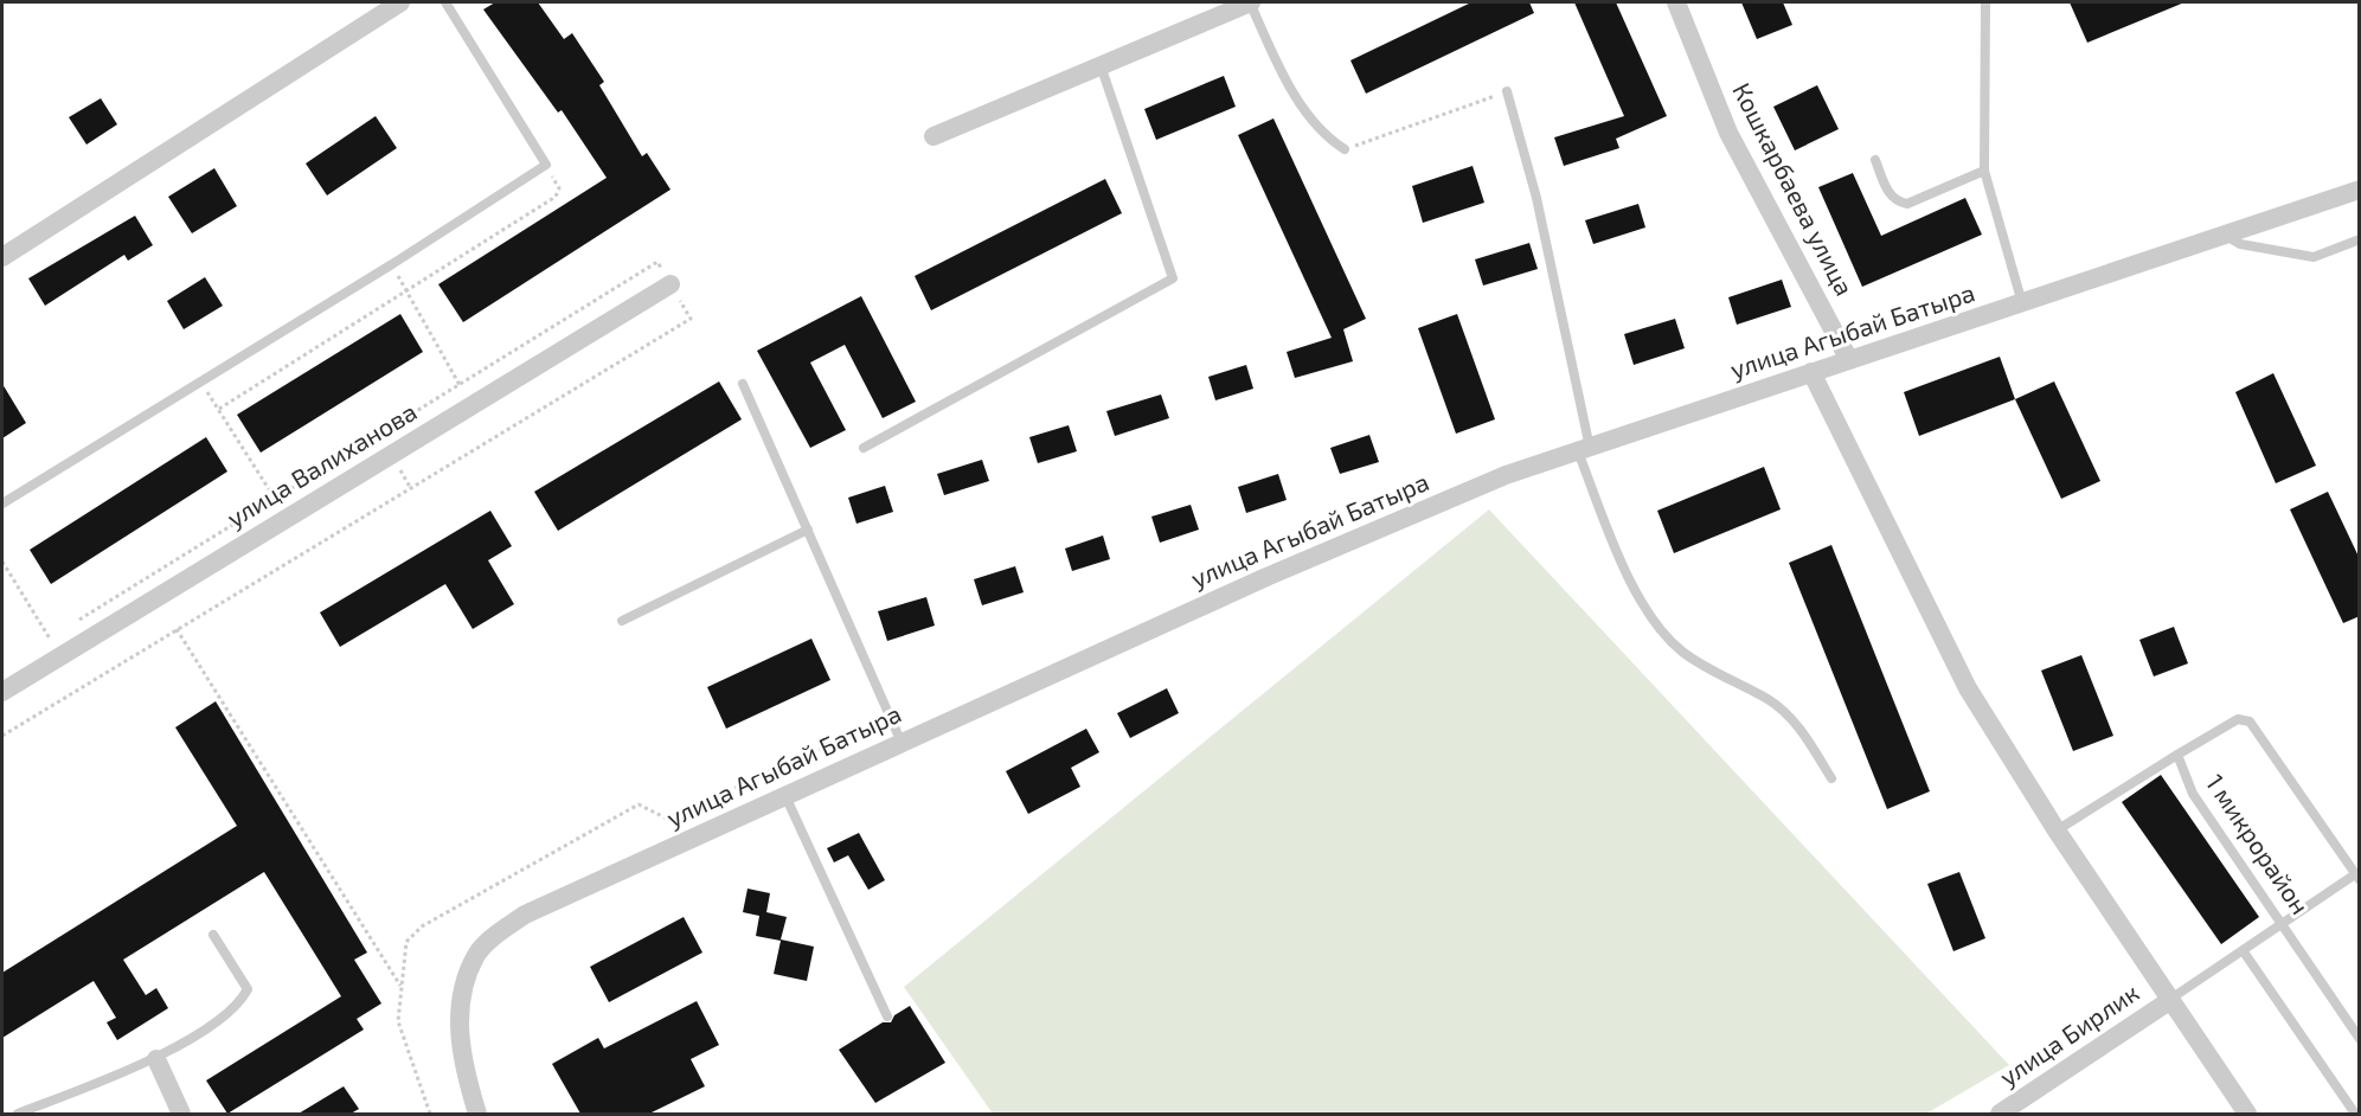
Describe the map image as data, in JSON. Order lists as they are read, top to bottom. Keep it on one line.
{"streets":{"street":["Кошкарбаева улица","улица Агыбай Батыра","улица Валиханова","улица Бирлик"],"lane":["1 микрорайон"]},"crossings":[["Кошкарбаева улица","улица Агыбай Батыра"]]}
